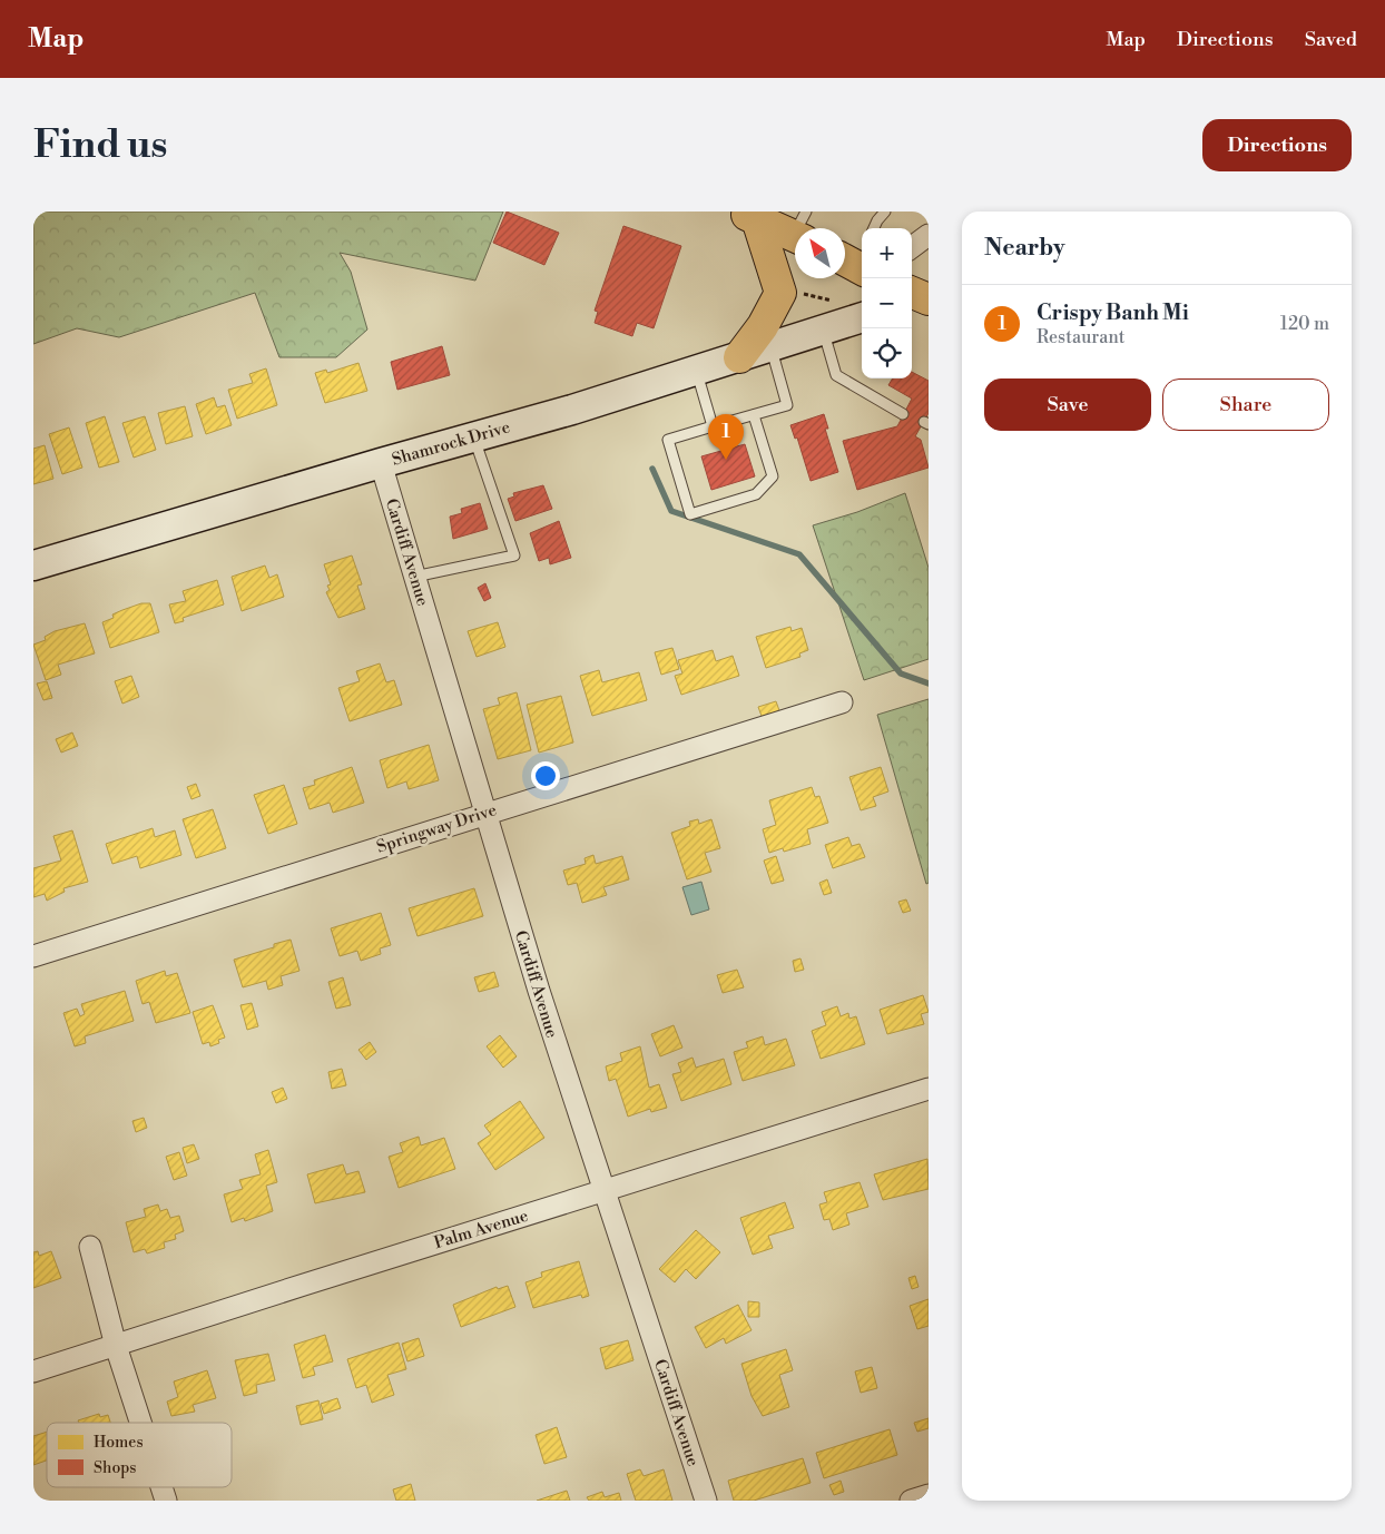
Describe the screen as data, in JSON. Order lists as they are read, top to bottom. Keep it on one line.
{"streets":{"street":["Shamrock Drive","Cardiff Avenue","Springway Drive","Palm Avenue"]},"crossings":[["Shamrock Drive","Cardiff Avenue"],["Cardiff Avenue","Springway Drive"],["Cardiff Avenue","Palm Avenue"]],"legend":["Homes","Shops"],"north":"top left","page":{"header":"Map","nav":["Map","Directions","Saved"],"buttons":["Directions",["Save","Share"]],"title":"Find us","heading":"Nearby","map_buttons":["+","−"],"list":[{"mark":"1","name":"Crispy Banh Mi","note":"Restaurant","value":"120 m"}],"pins":"1"}}
